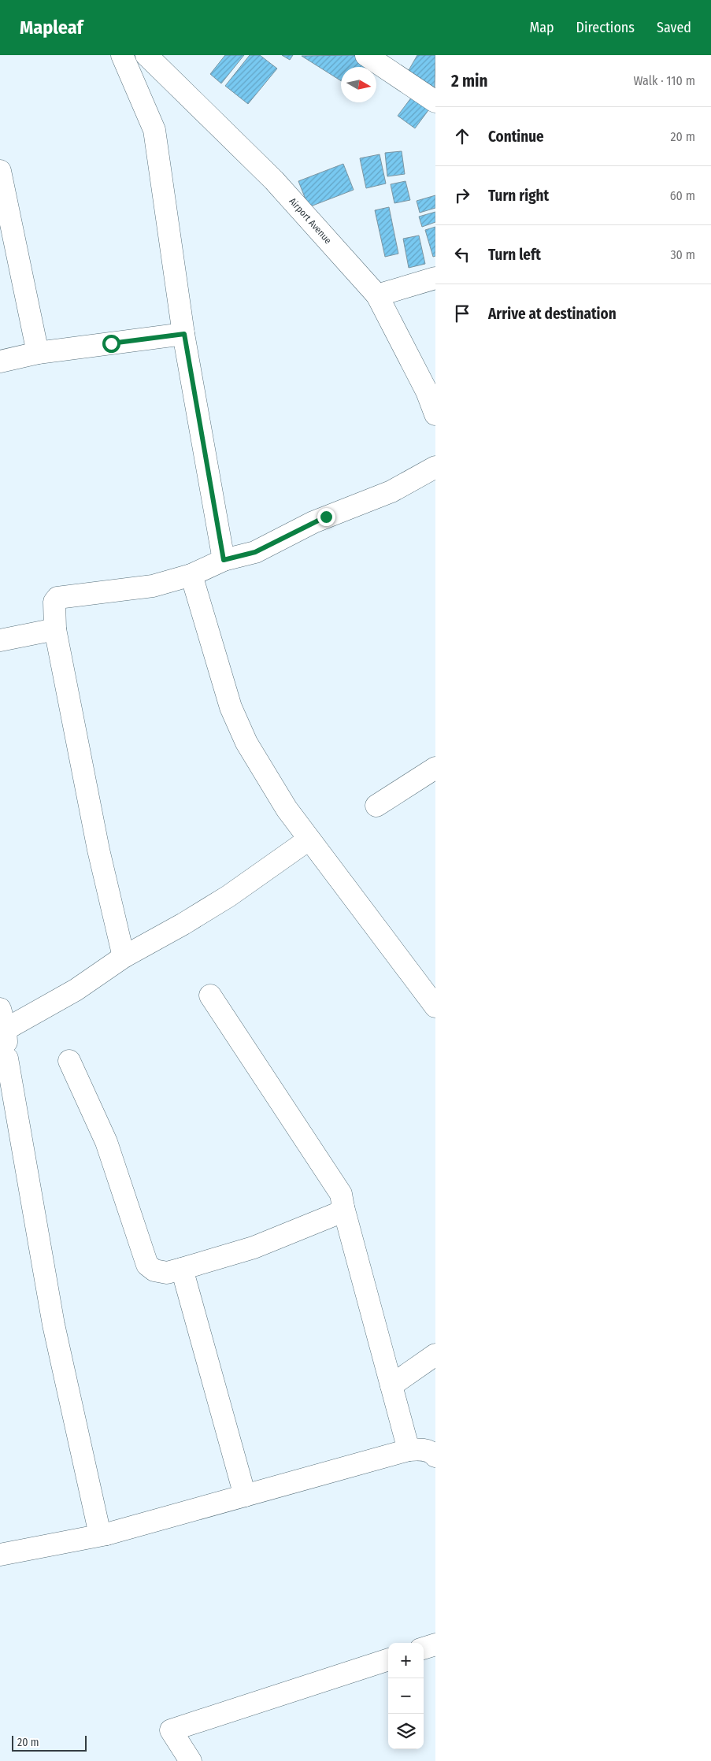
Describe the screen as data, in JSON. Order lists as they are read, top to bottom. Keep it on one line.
{"streets":{"street":["Airport Avenue"]},"scale_bar":"20 m","north":"right","page":{"header":"Mapleaf","nav":["Map","Directions","Saved"],"heading":["2 min","Walk · 110 m"],"list":[["Continue","20 m"],["Turn right","60 m"],["Turn left","30 m"],"Arrive at destination"],"map_buttons":["+","−"],"scale":"20 m"}}
